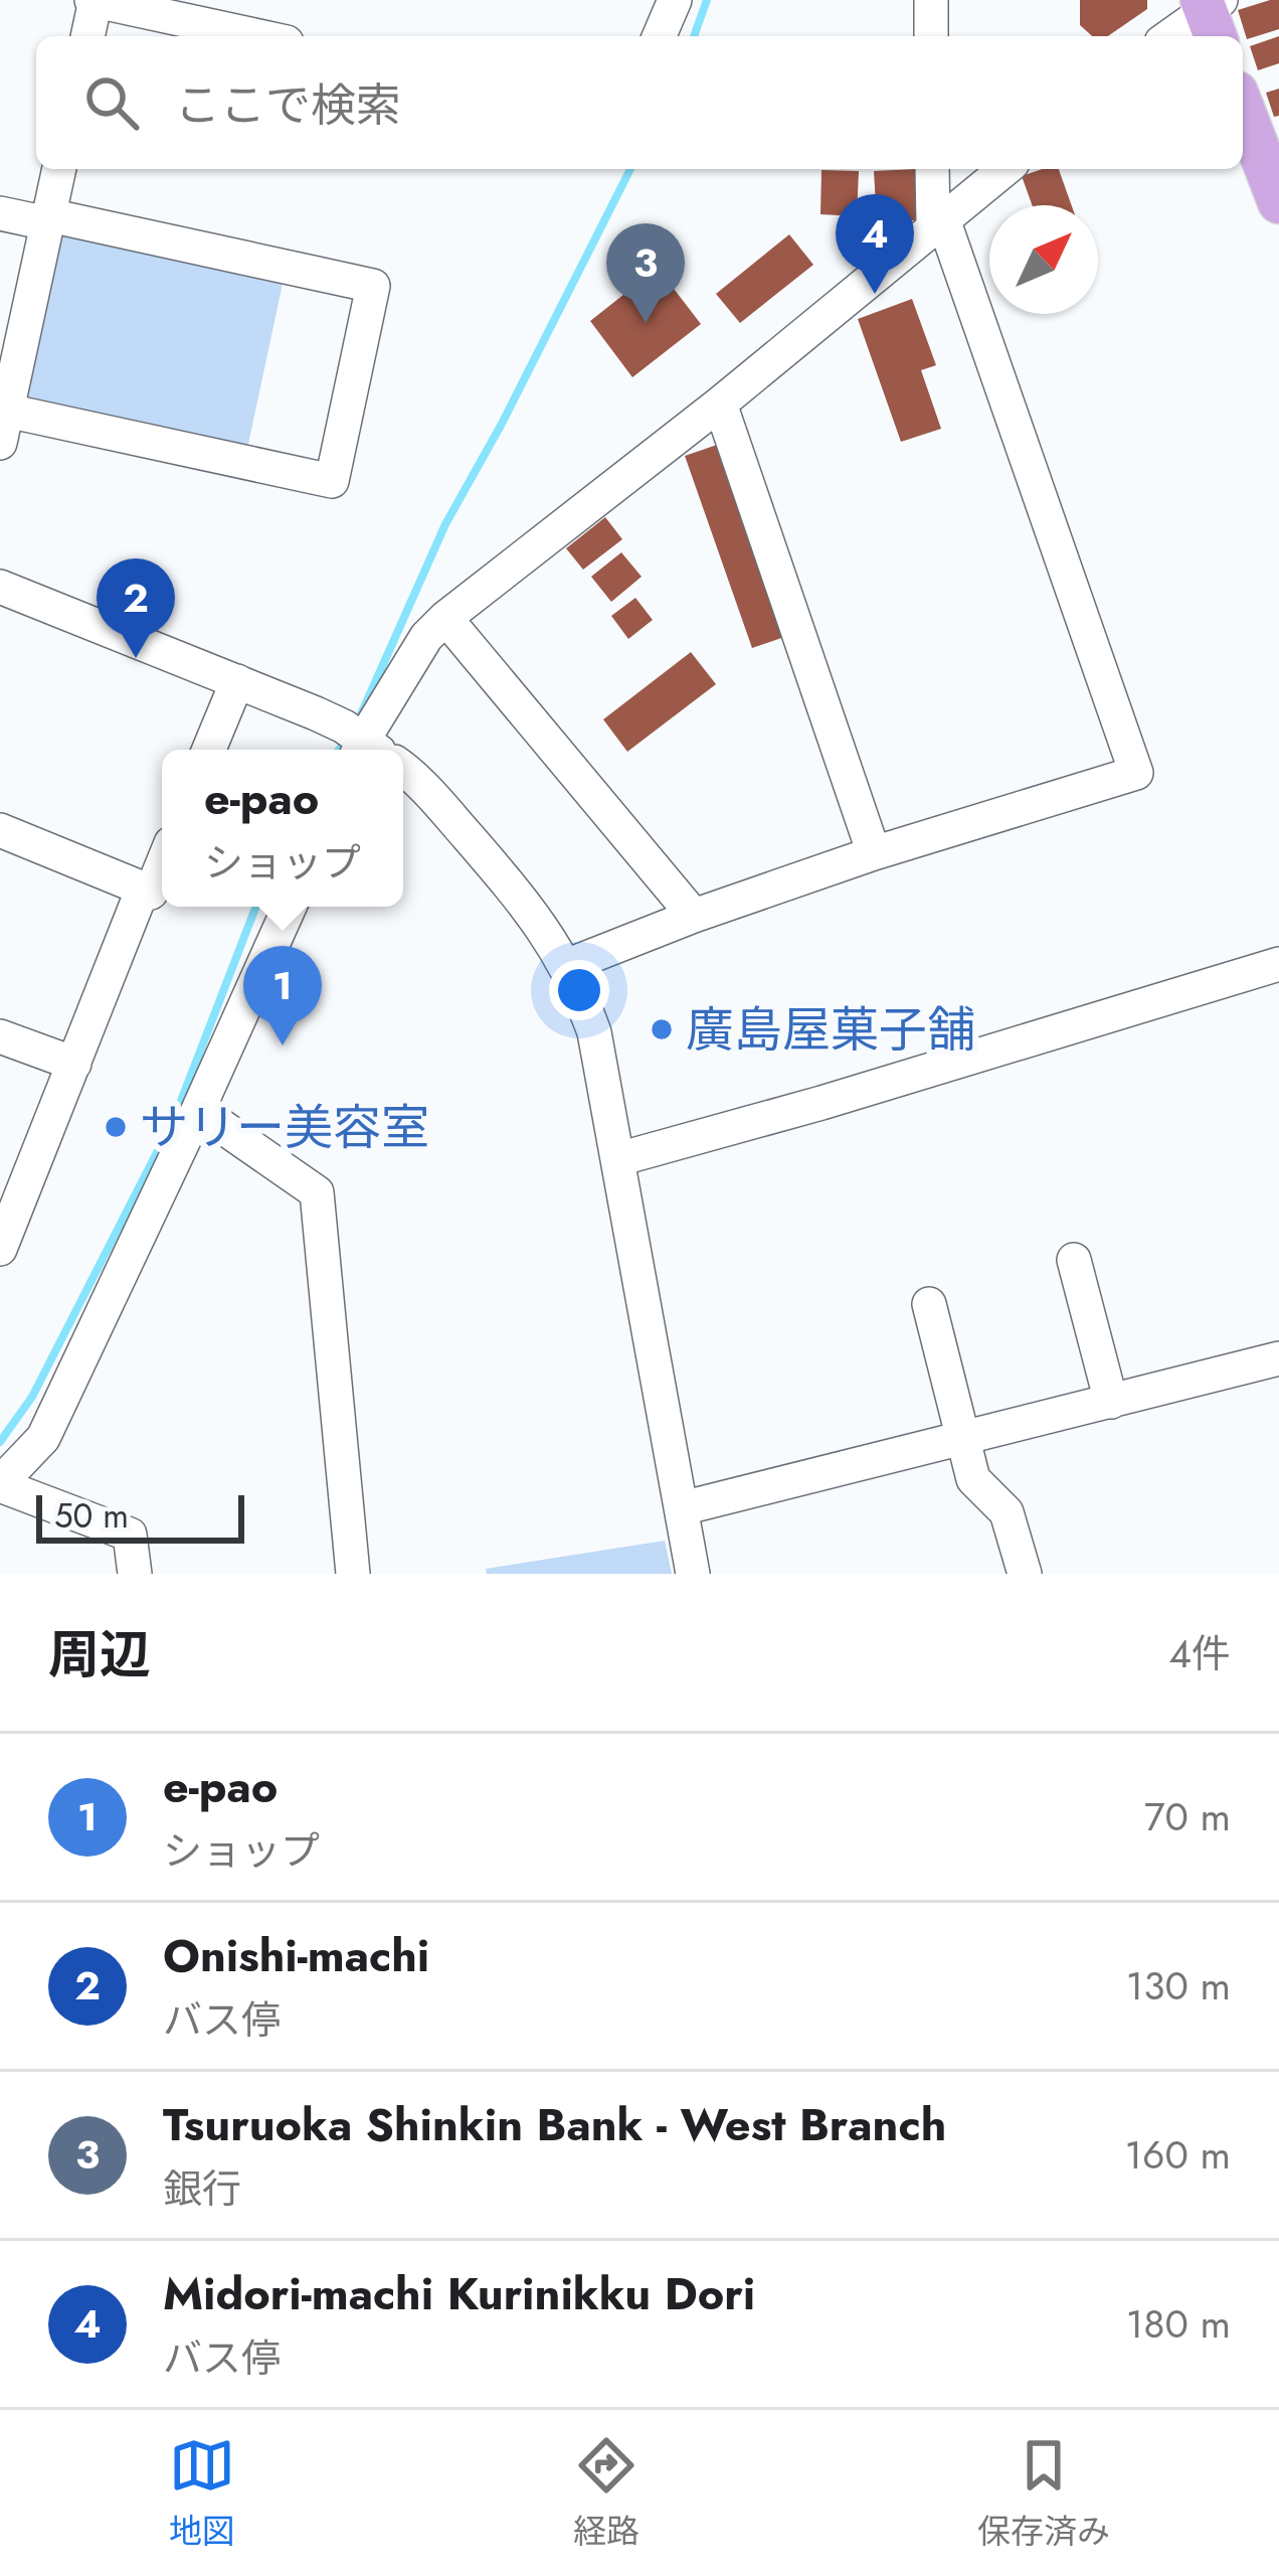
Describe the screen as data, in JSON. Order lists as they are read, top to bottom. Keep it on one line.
{"places":["廣島屋菓子舗","サリー美容室"],"scale_bar":"50 m","north":"top right","page":{"search":"ここで検索","pins":["4","3","2","1"],"popup":["e-pao","ショップ"],"scale":"50 m","heading":["周辺","4件"],"list":[{"mark":"1","name":"e-pao","note":"ショップ","value":"70 m"},{"mark":"2","name":"Onishi-machi","note":"バス停","value":"130 m"},{"mark":"3","name":"Tsuruoka Shinkin Bank - West Branch","note":"銀行","value":"160 m"},{"mark":"4","name":"Midori-machi Kurinikku Dori","note":"バス停","value":"180 m"}],"nav":["地図","経路","保存済み"]}}
